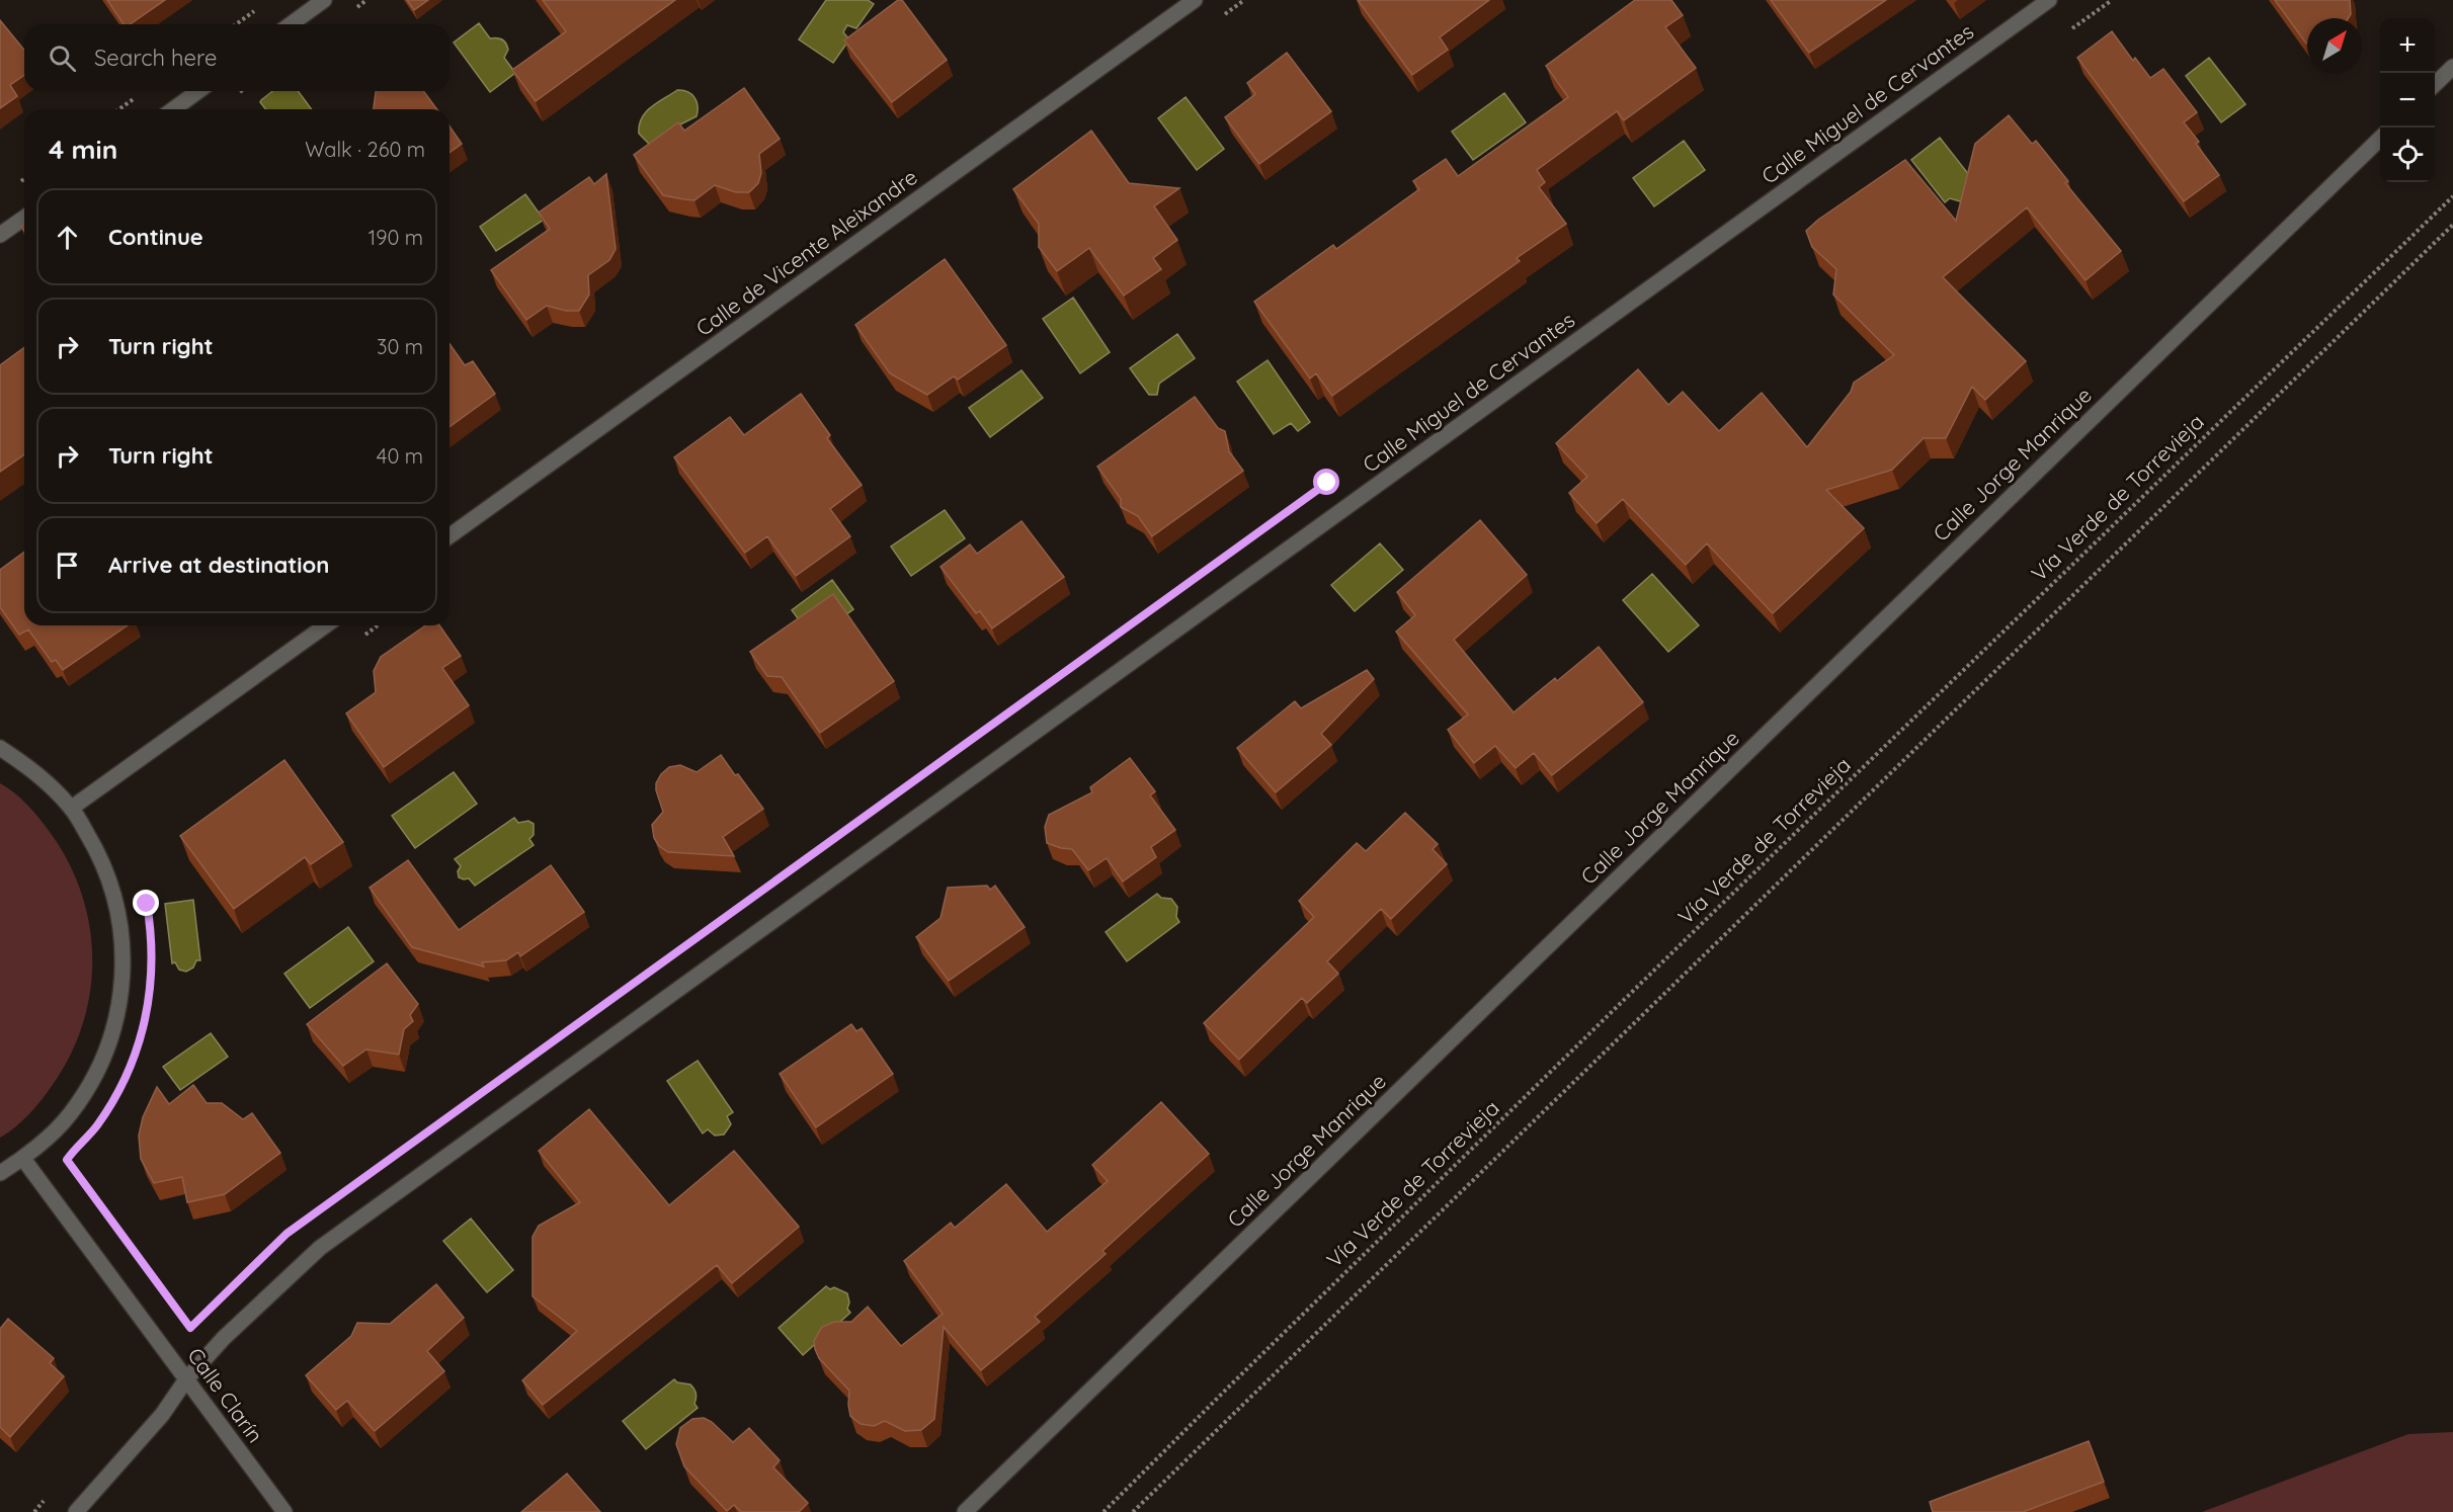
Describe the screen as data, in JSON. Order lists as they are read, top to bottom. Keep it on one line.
{"streets":{"street":["Calle Miguel de Cervantes","Calle de Vicente Aleixandre","Calle Jorge Manrique","Calle Clarín"],"path":["Vía Verde de Torrevieja"]},"crossings":[["Calle Miguel de Cervantes","Calle Clarín"]],"north":"top right","page":{"map_buttons":["+","−"],"search":"Search here","heading":["4 min","Walk · 260 m"],"list":[["Continue","190 m"],["Turn right","30 m"],["Turn right","40 m"],"Arrive at destination"]}}
